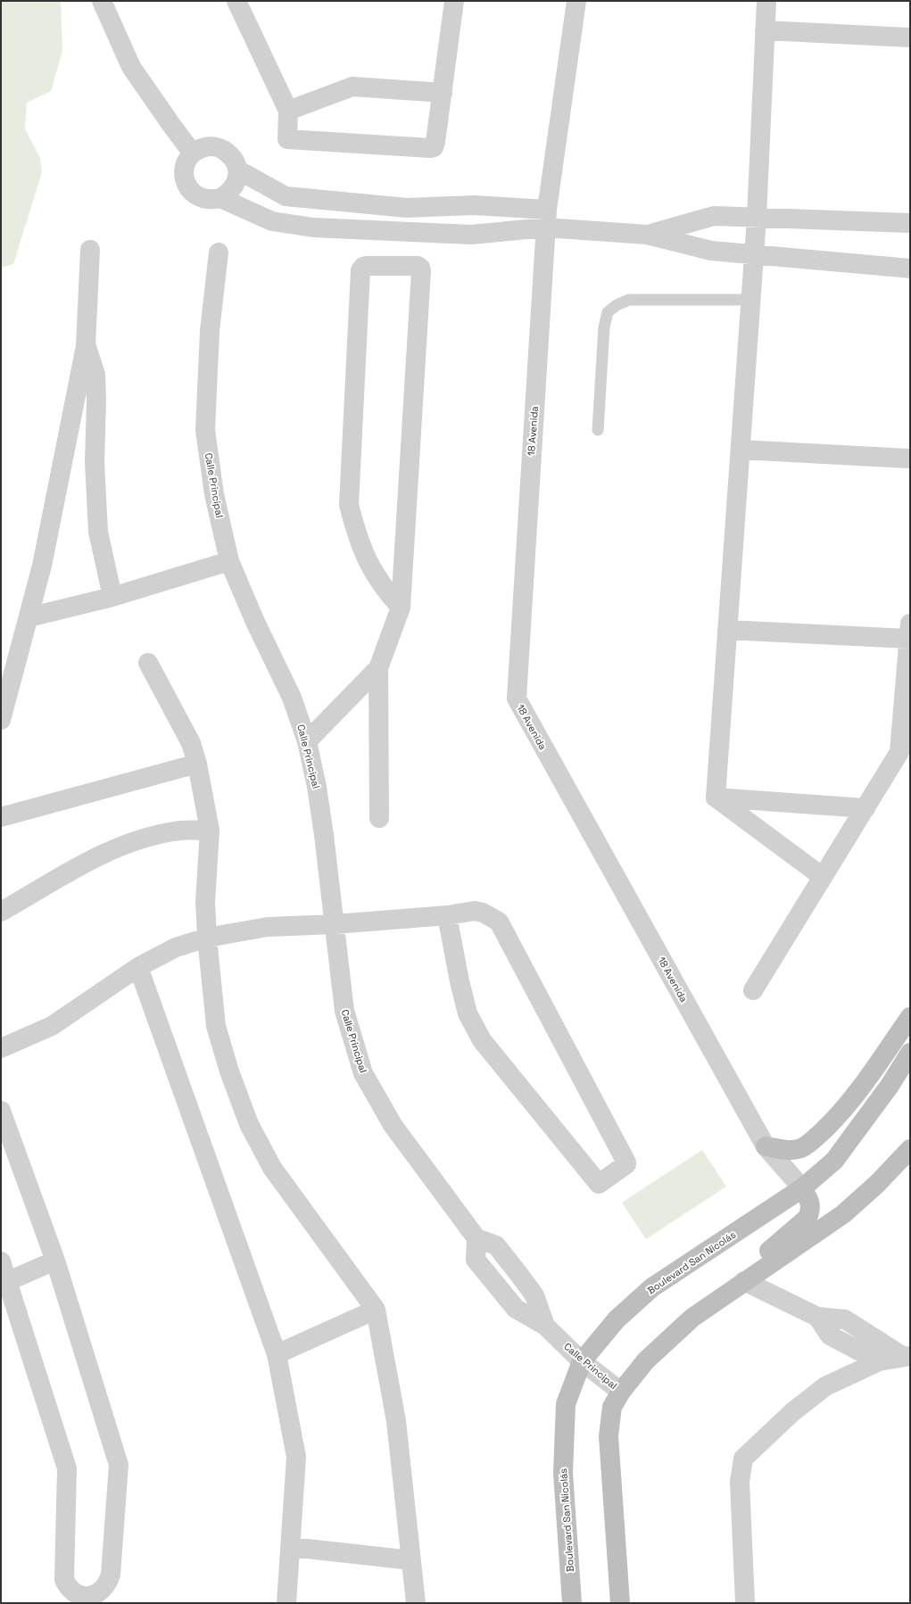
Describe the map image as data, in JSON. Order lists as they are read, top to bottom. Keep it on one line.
{"streets":{"main road":["Boulevard San Nicolás"],"street":["18 Avenida","Calle Principal"]},"crossings":[["18 Avenida","Boulevard San Nicolás"],["Calle Principal","Boulevard San Nicolás"]]}
